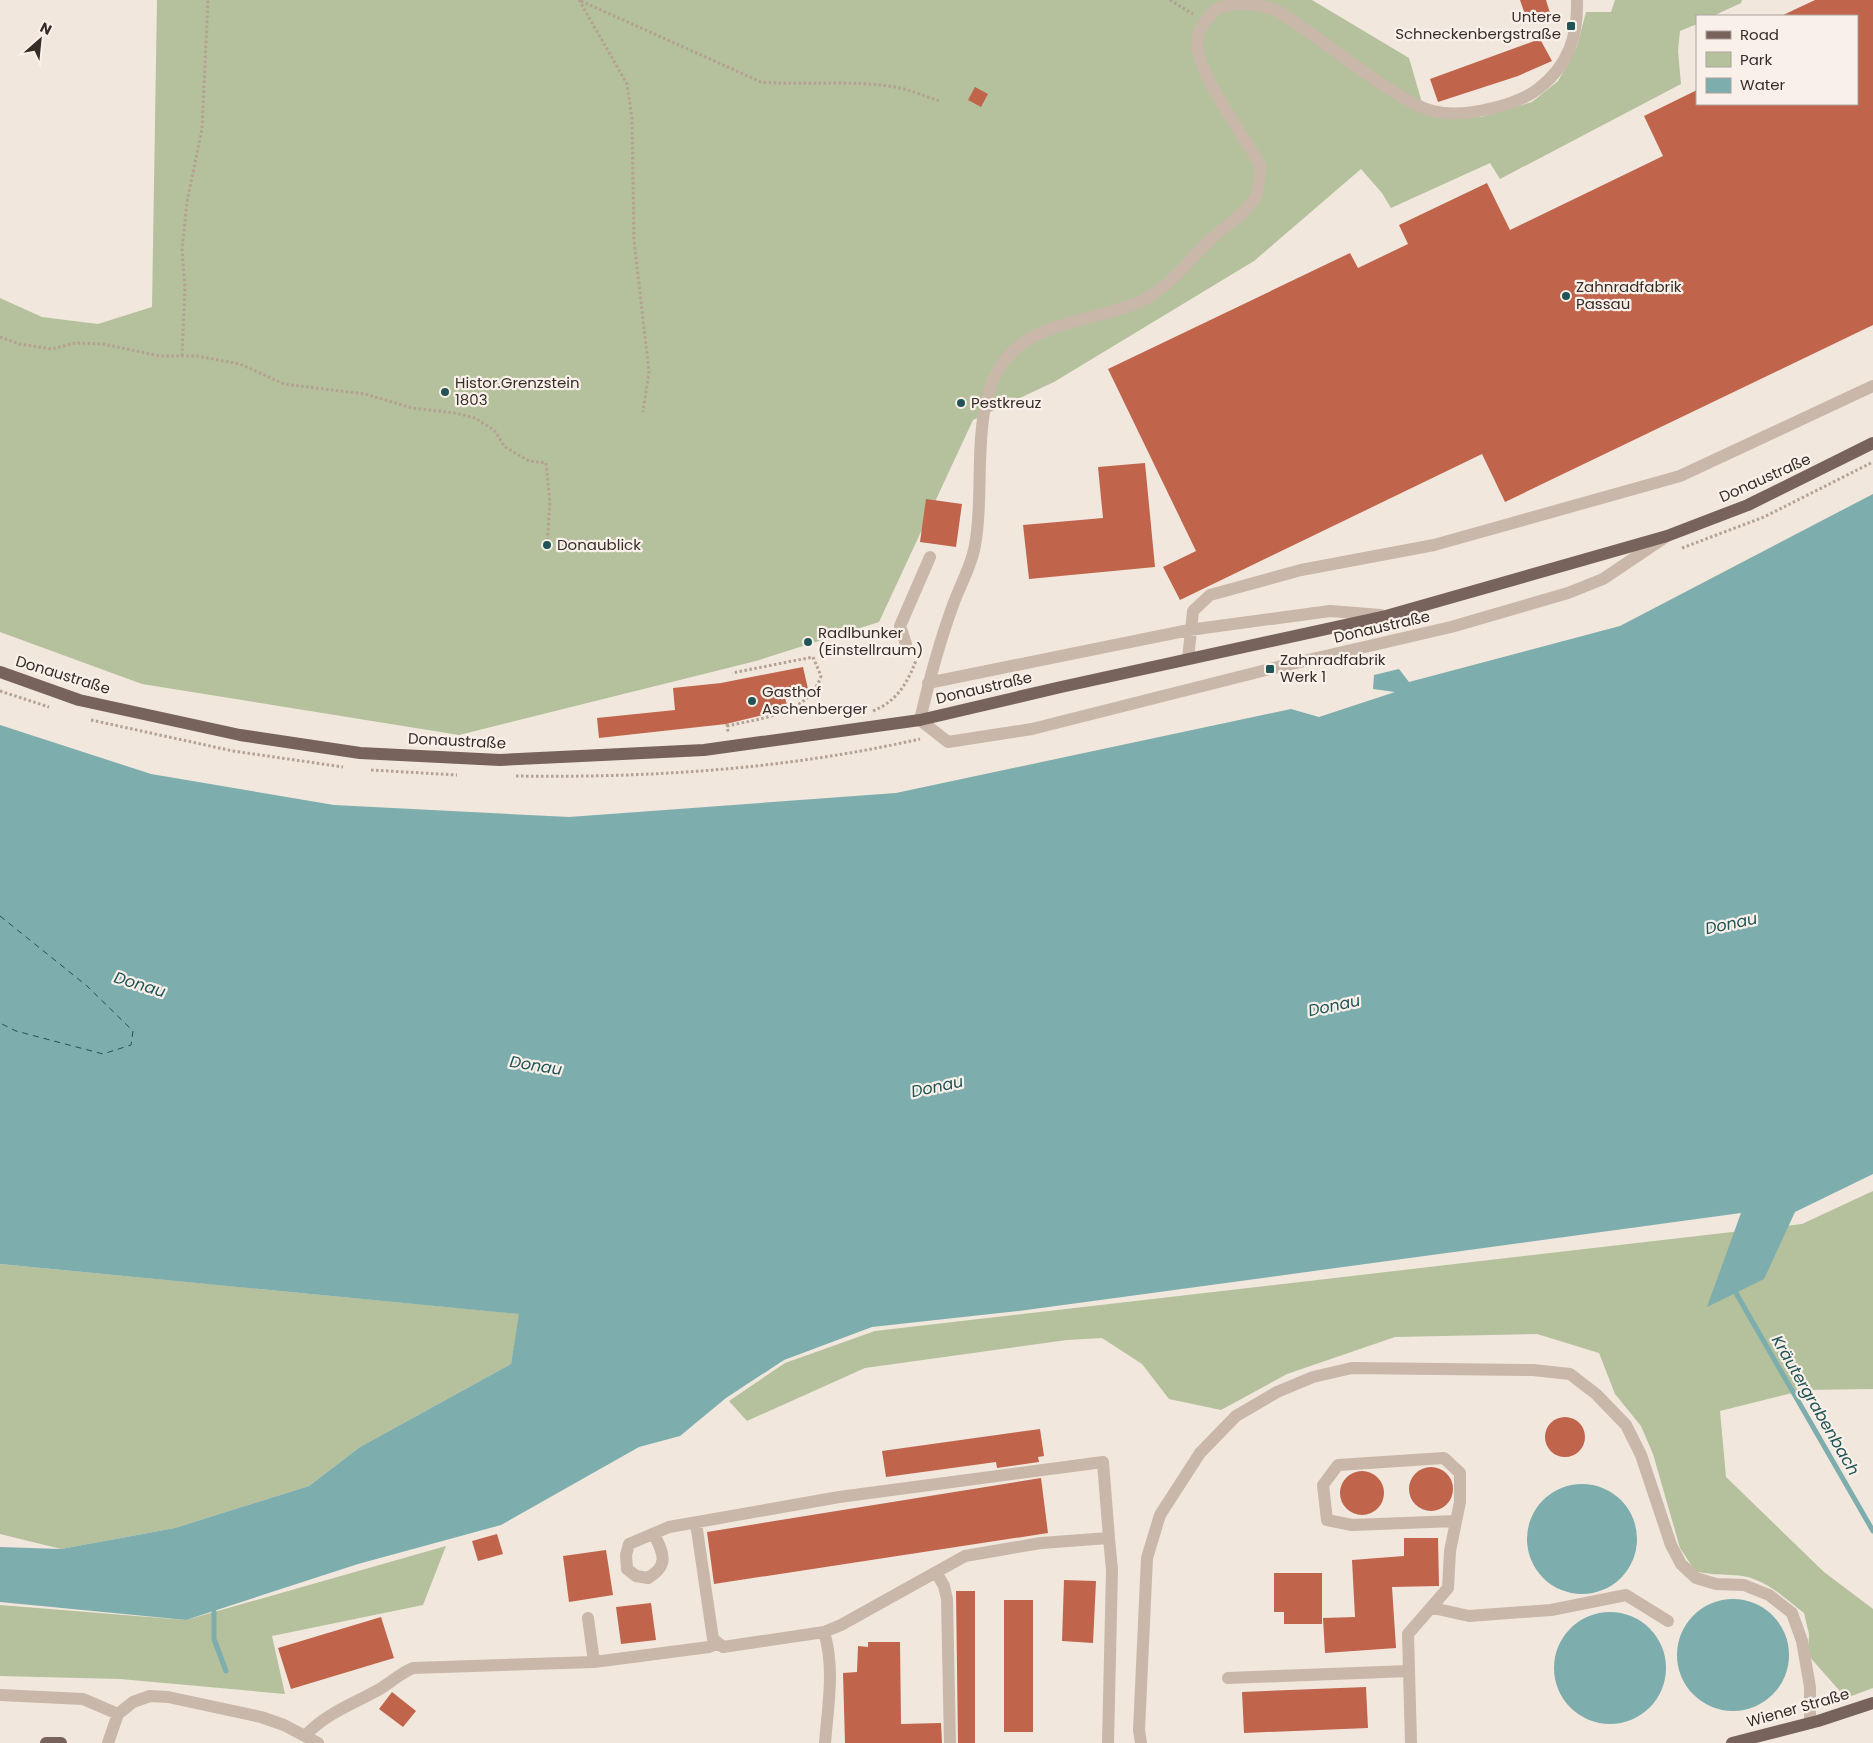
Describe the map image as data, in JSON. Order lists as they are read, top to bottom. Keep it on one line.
{"streets":{"main road":["Donaustraße","Wiener Straße"]},"water":["Donau","Kräutergrabenbach"],"places":{"transit":["Untere Schneckenbergstraße","Zahnradfabrik Werk 1"],"other":["Zahnradfabrik Passau","Histor.Grenzstein 1803","Pestkreuz","Donaublick","Radlbunker (Einstellraum)","Gasthof Aschenberger"]},"legend":["Road","Park","Water"],"north":"top right"}
